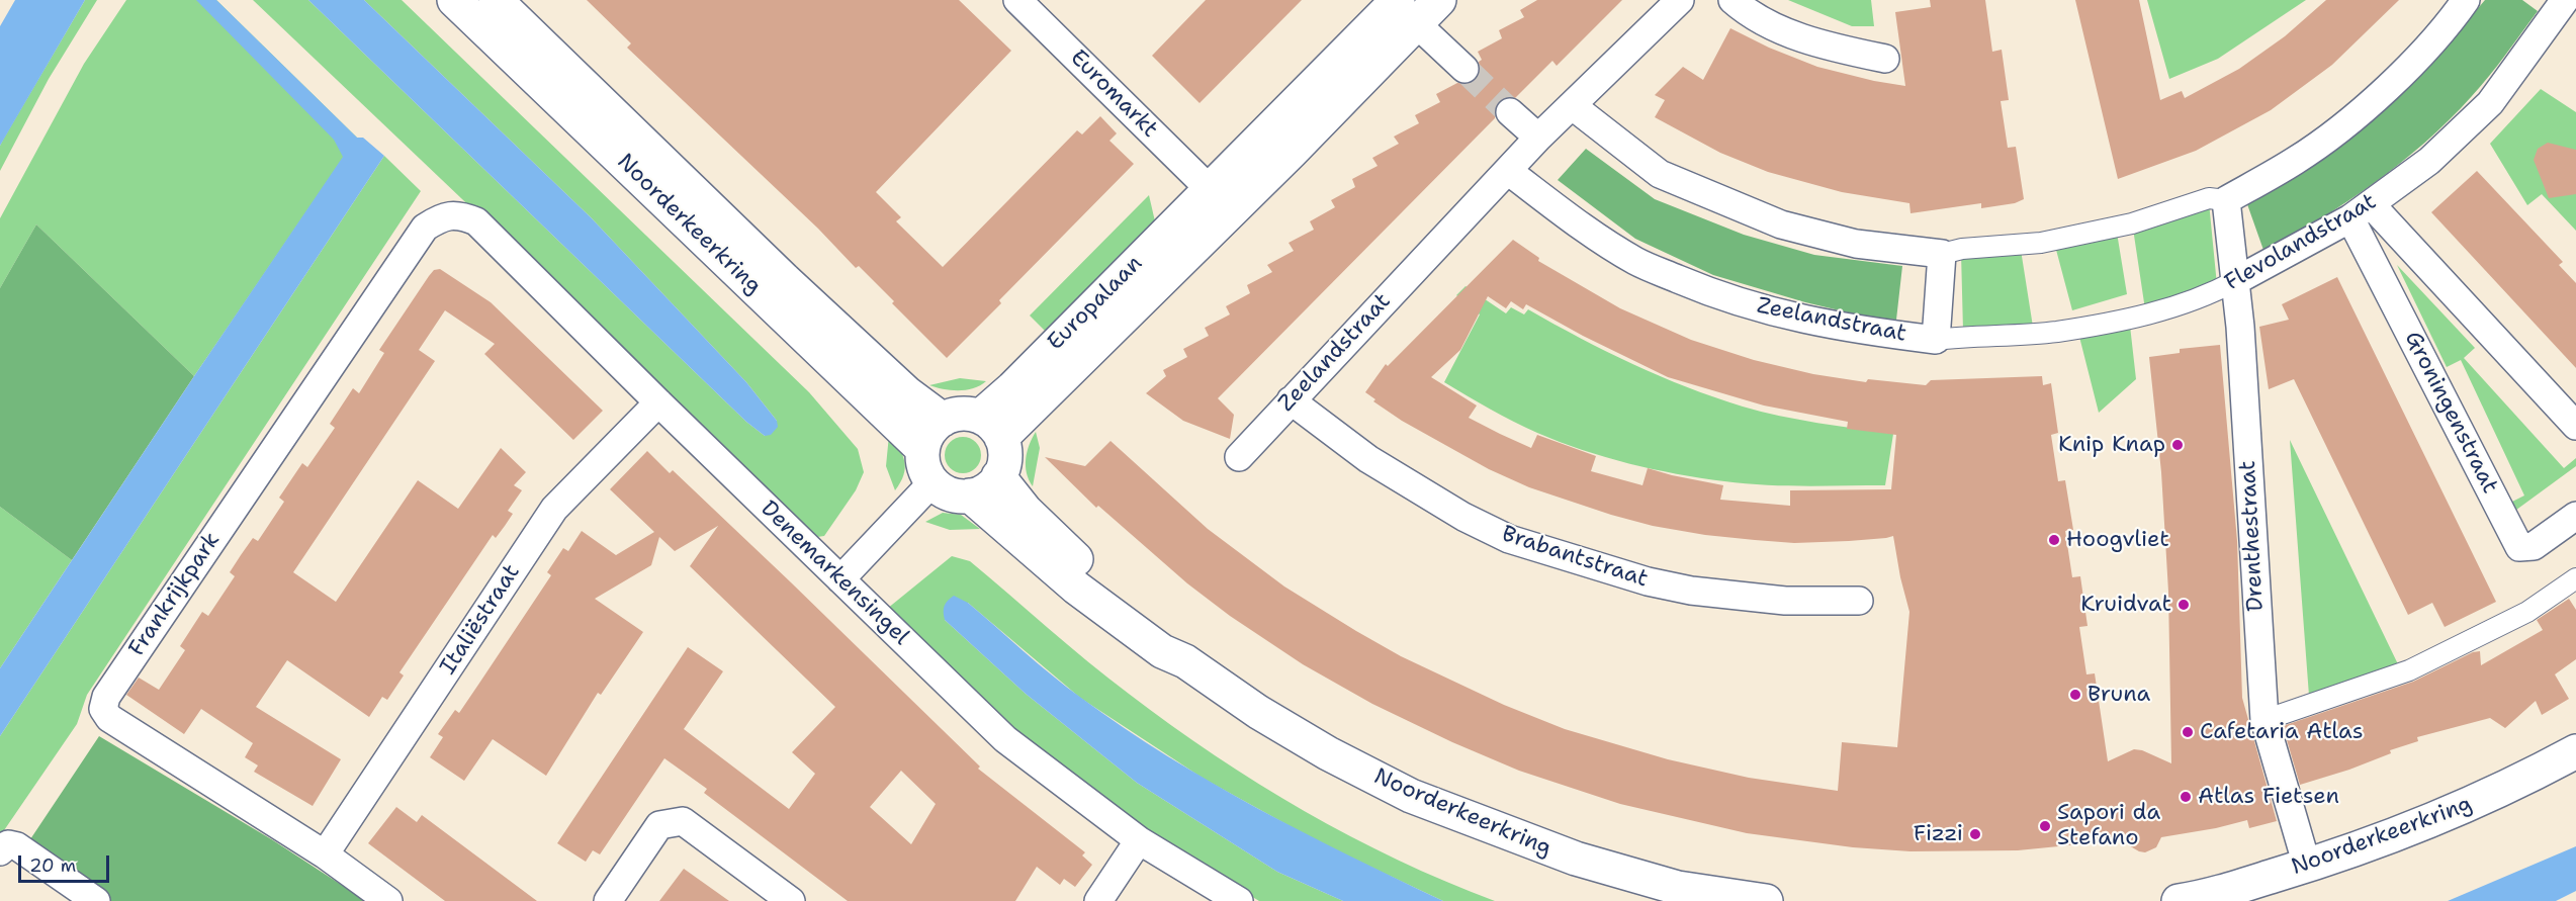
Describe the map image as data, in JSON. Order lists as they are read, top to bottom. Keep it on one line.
{"streets":{"street":["Euromarkt","Noorderkeerkring","Flevolandstraat","Europalaan","Zeelandstraat","Groningenstraat","Drenthestraat","Brabantstraat","Denemarkensingel","Frankrijkpark","Italiëstraat"]},"crossings":[["Euromarkt","Europalaan"],["Noorderkeerkring","Europalaan"],["Noorderkeerkring","Drenthestraat"],["Flevolandstraat","Zeelandstraat"],["Flevolandstraat","Groningenstraat"],["Flevolandstraat","Drenthestraat"],["Zeelandstraat","Brabantstraat"],["Denemarkensingel","Frankrijkpark"],["Denemarkensingel","Italiëstraat"],["Frankrijkpark","Italiëstraat"]],"places":["Knip Knap","Hoogvliet","Kruidvat","Bruna","Cafetaria Atlas","Atlas Fietsen","Sapori da Stefano","Fizzi"],"scale_bar":"20 m"}
